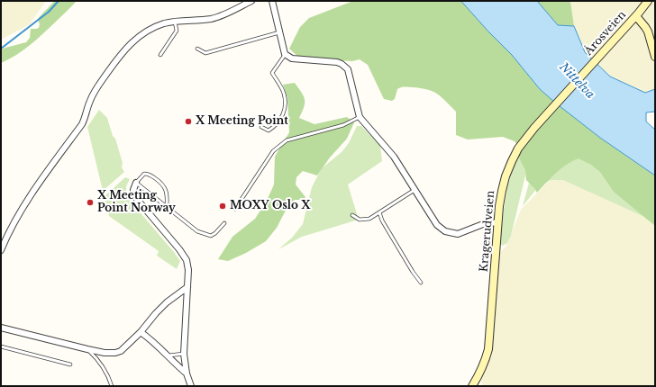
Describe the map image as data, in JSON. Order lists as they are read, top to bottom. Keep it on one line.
{"streets":{"main road":["Årosveien","Kragerudveien"]},"crossings":[["Årosveien","Kragerudveien"]],"water":["Nittelva"],"places":["X Meeting Point","X Meeting Point Norway","MOXY Oslo X"]}
